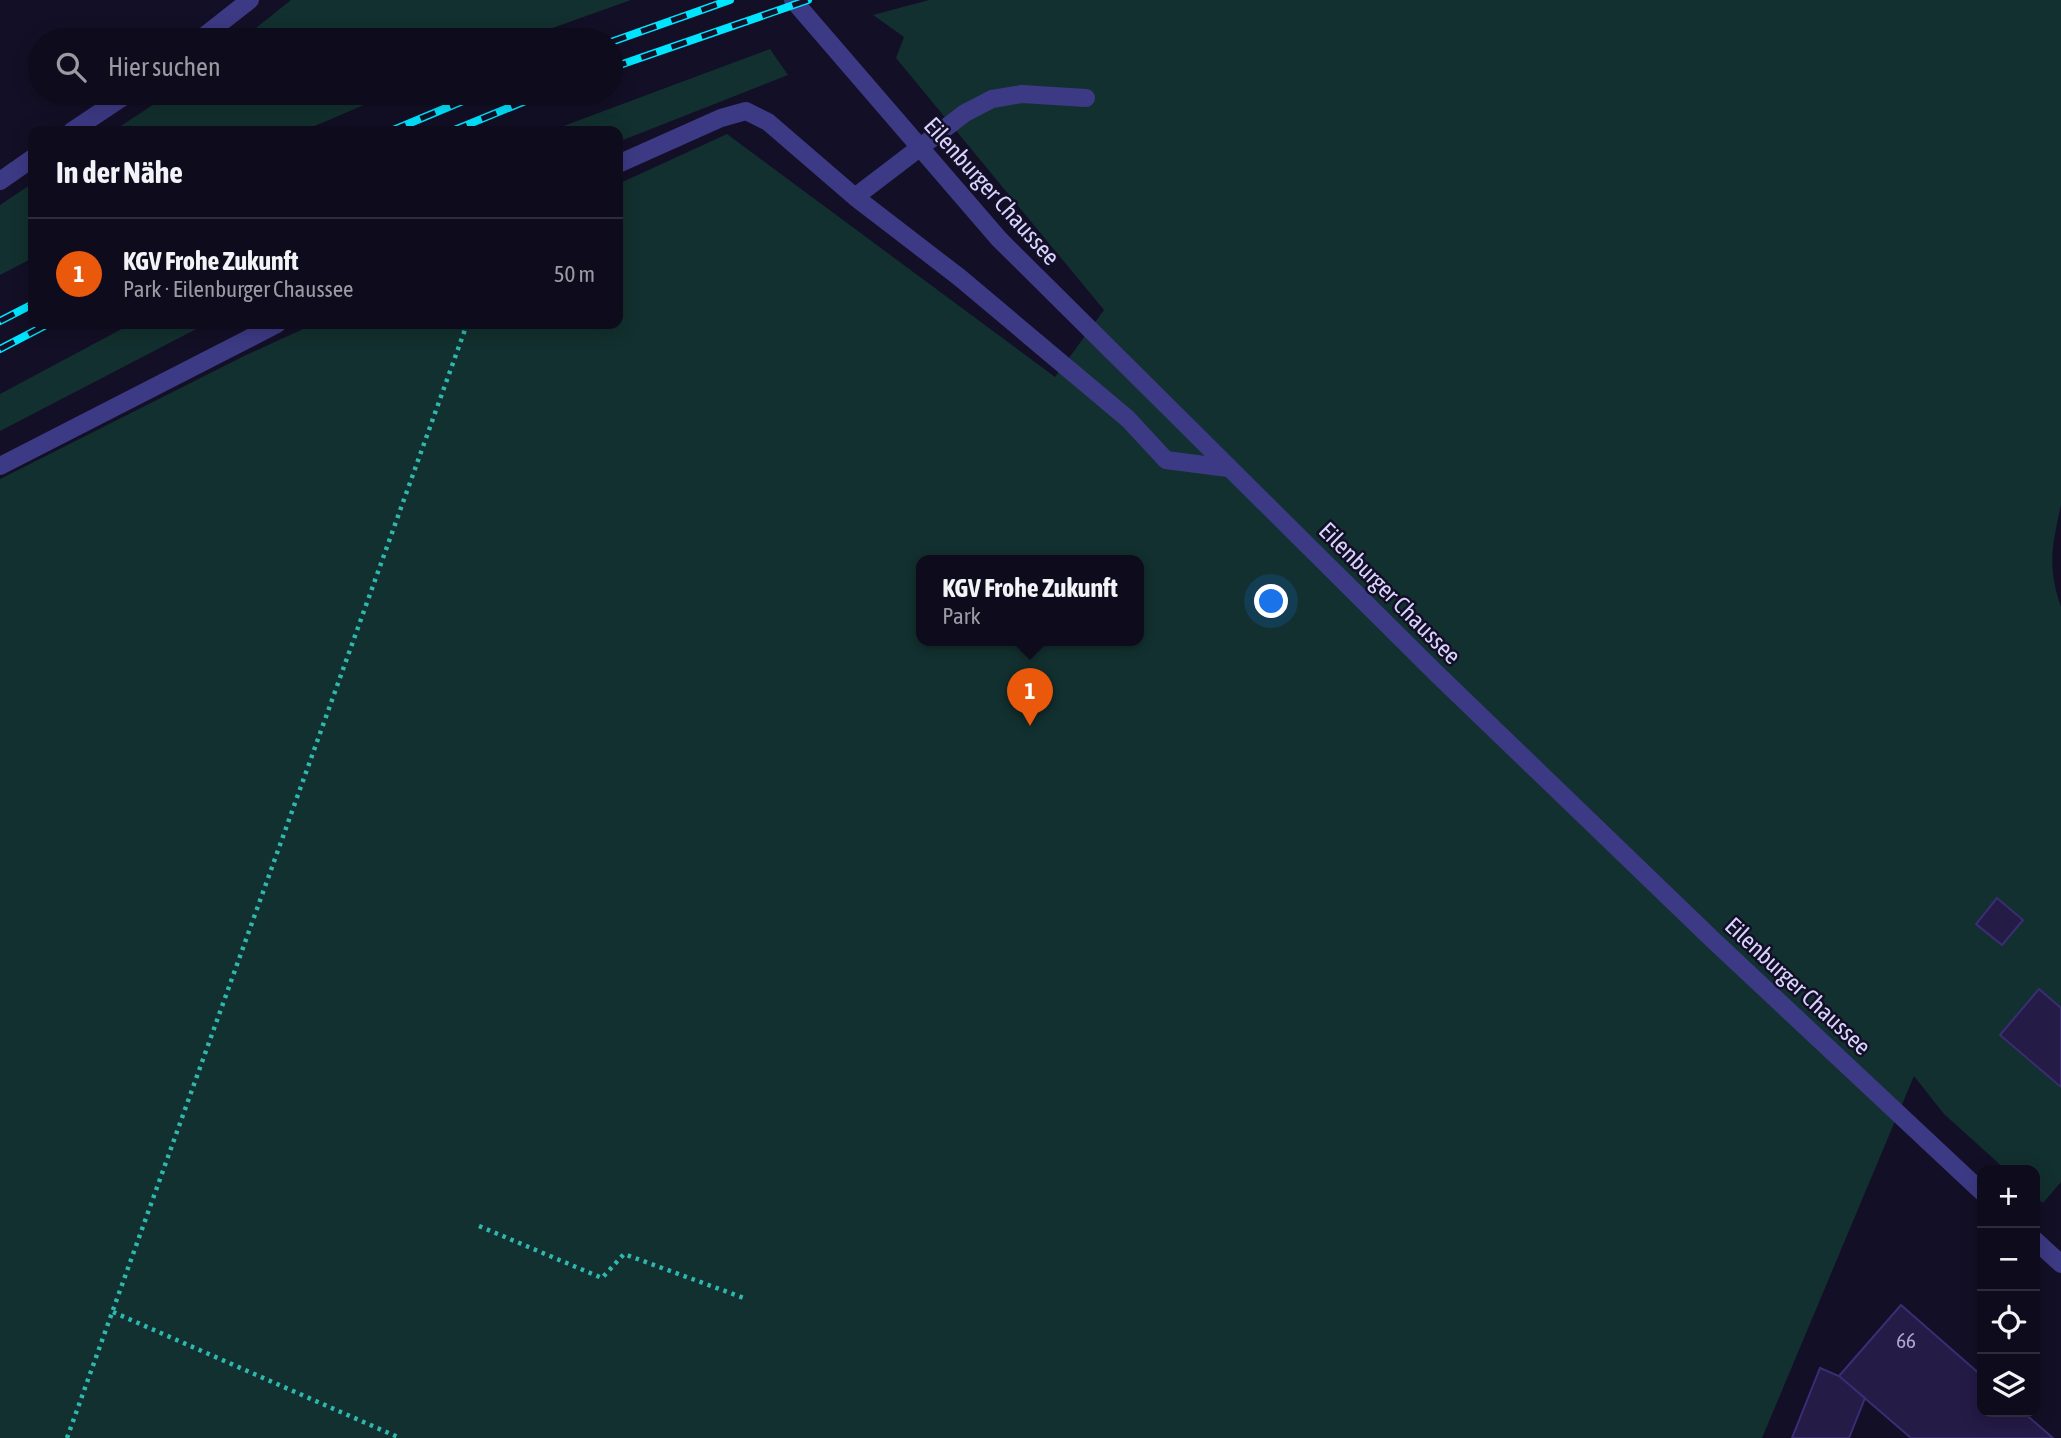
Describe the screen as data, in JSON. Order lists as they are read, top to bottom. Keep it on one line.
{"streets":{"street":["Eilenburger Chaussee"]},"house_numbers":["66"],"page":{"search":"Hier suchen","heading":"In der Nähe","list":[{"mark":"1","name":"KGV Frohe Zukunft","note":"Park · Eilenburger Chaussee","value":"50 m"}],"popup":["KGV Frohe Zukunft","Park"],"pins":"1","map_buttons":["+","−"]}}
